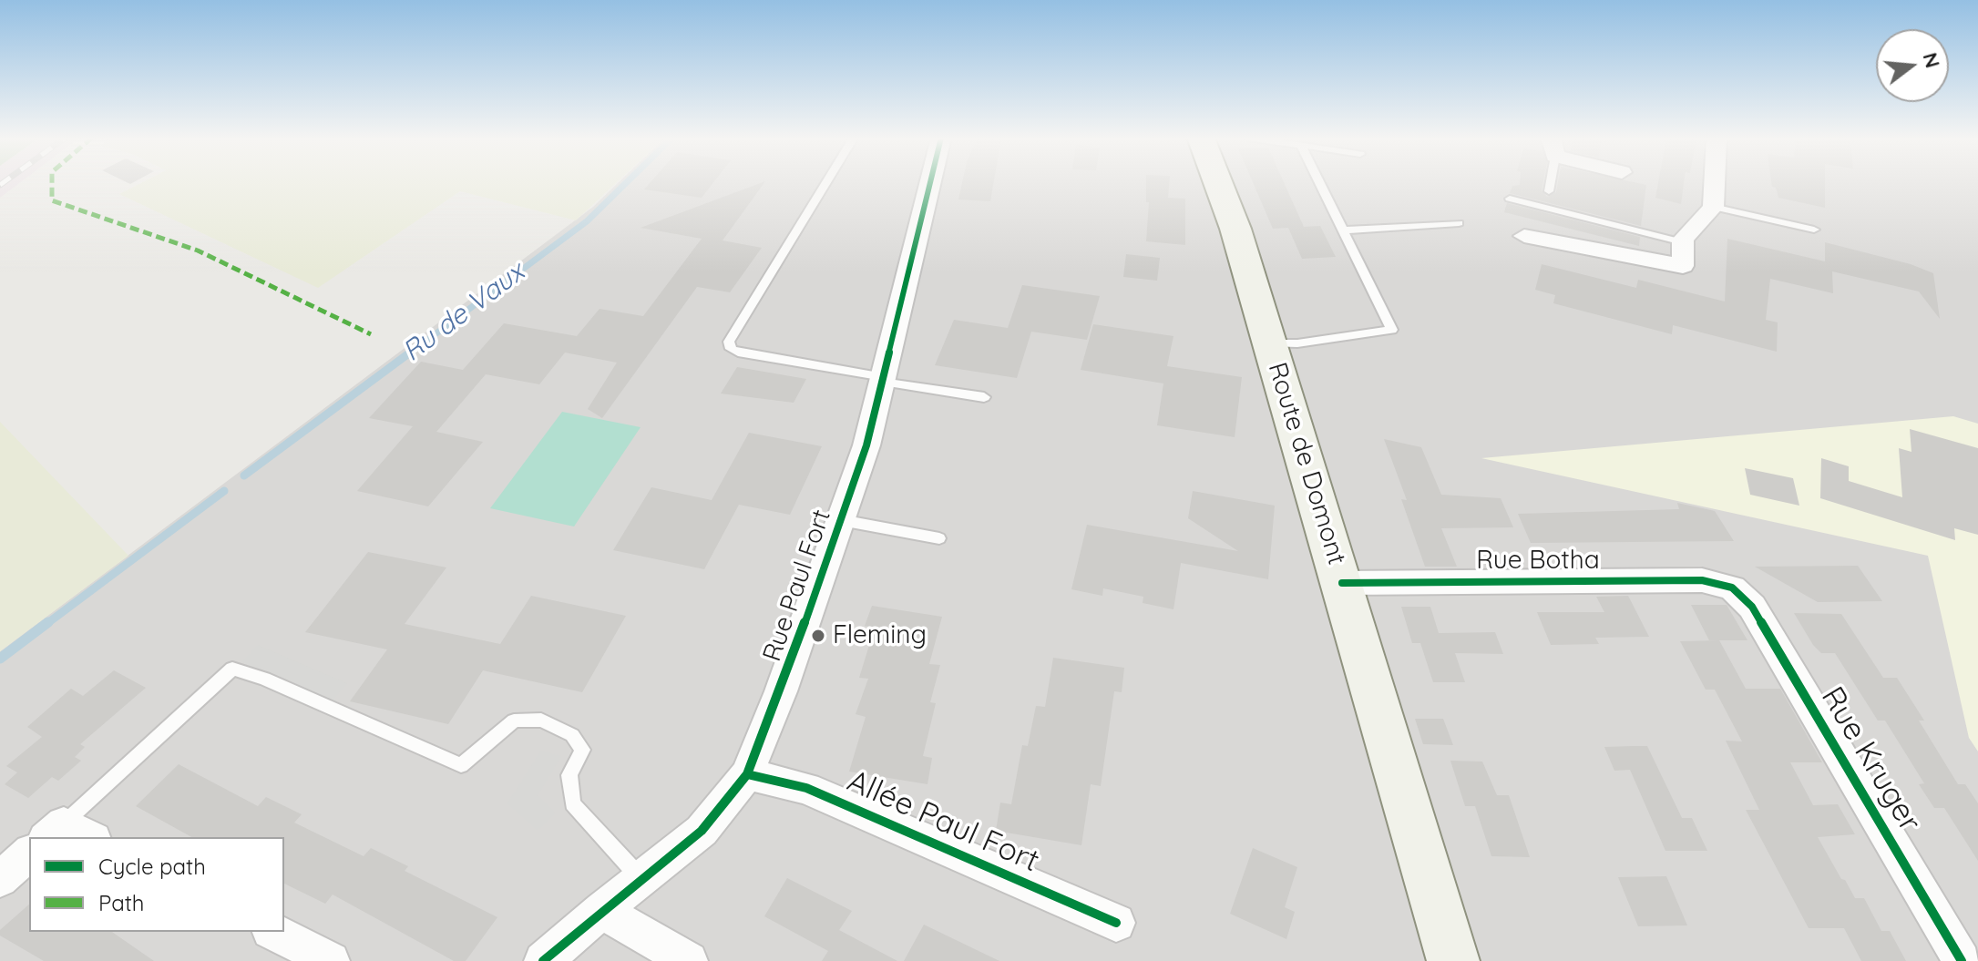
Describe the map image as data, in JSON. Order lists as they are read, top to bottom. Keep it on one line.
{"streets":{"main road":["Route de Domont"],"street":["Rue Botha","Rue Paul Fort","Rue Kruger","Allée Paul Fort"]},"crossings":[["Route de Domont","Rue Botha"],["Rue Botha","Rue Kruger"],["Rue Paul Fort","Allée Paul Fort"]],"water":["Ru de Vaux"],"places":["Fleming"],"legend":["Cycle path","Path"],"north":"right"}
